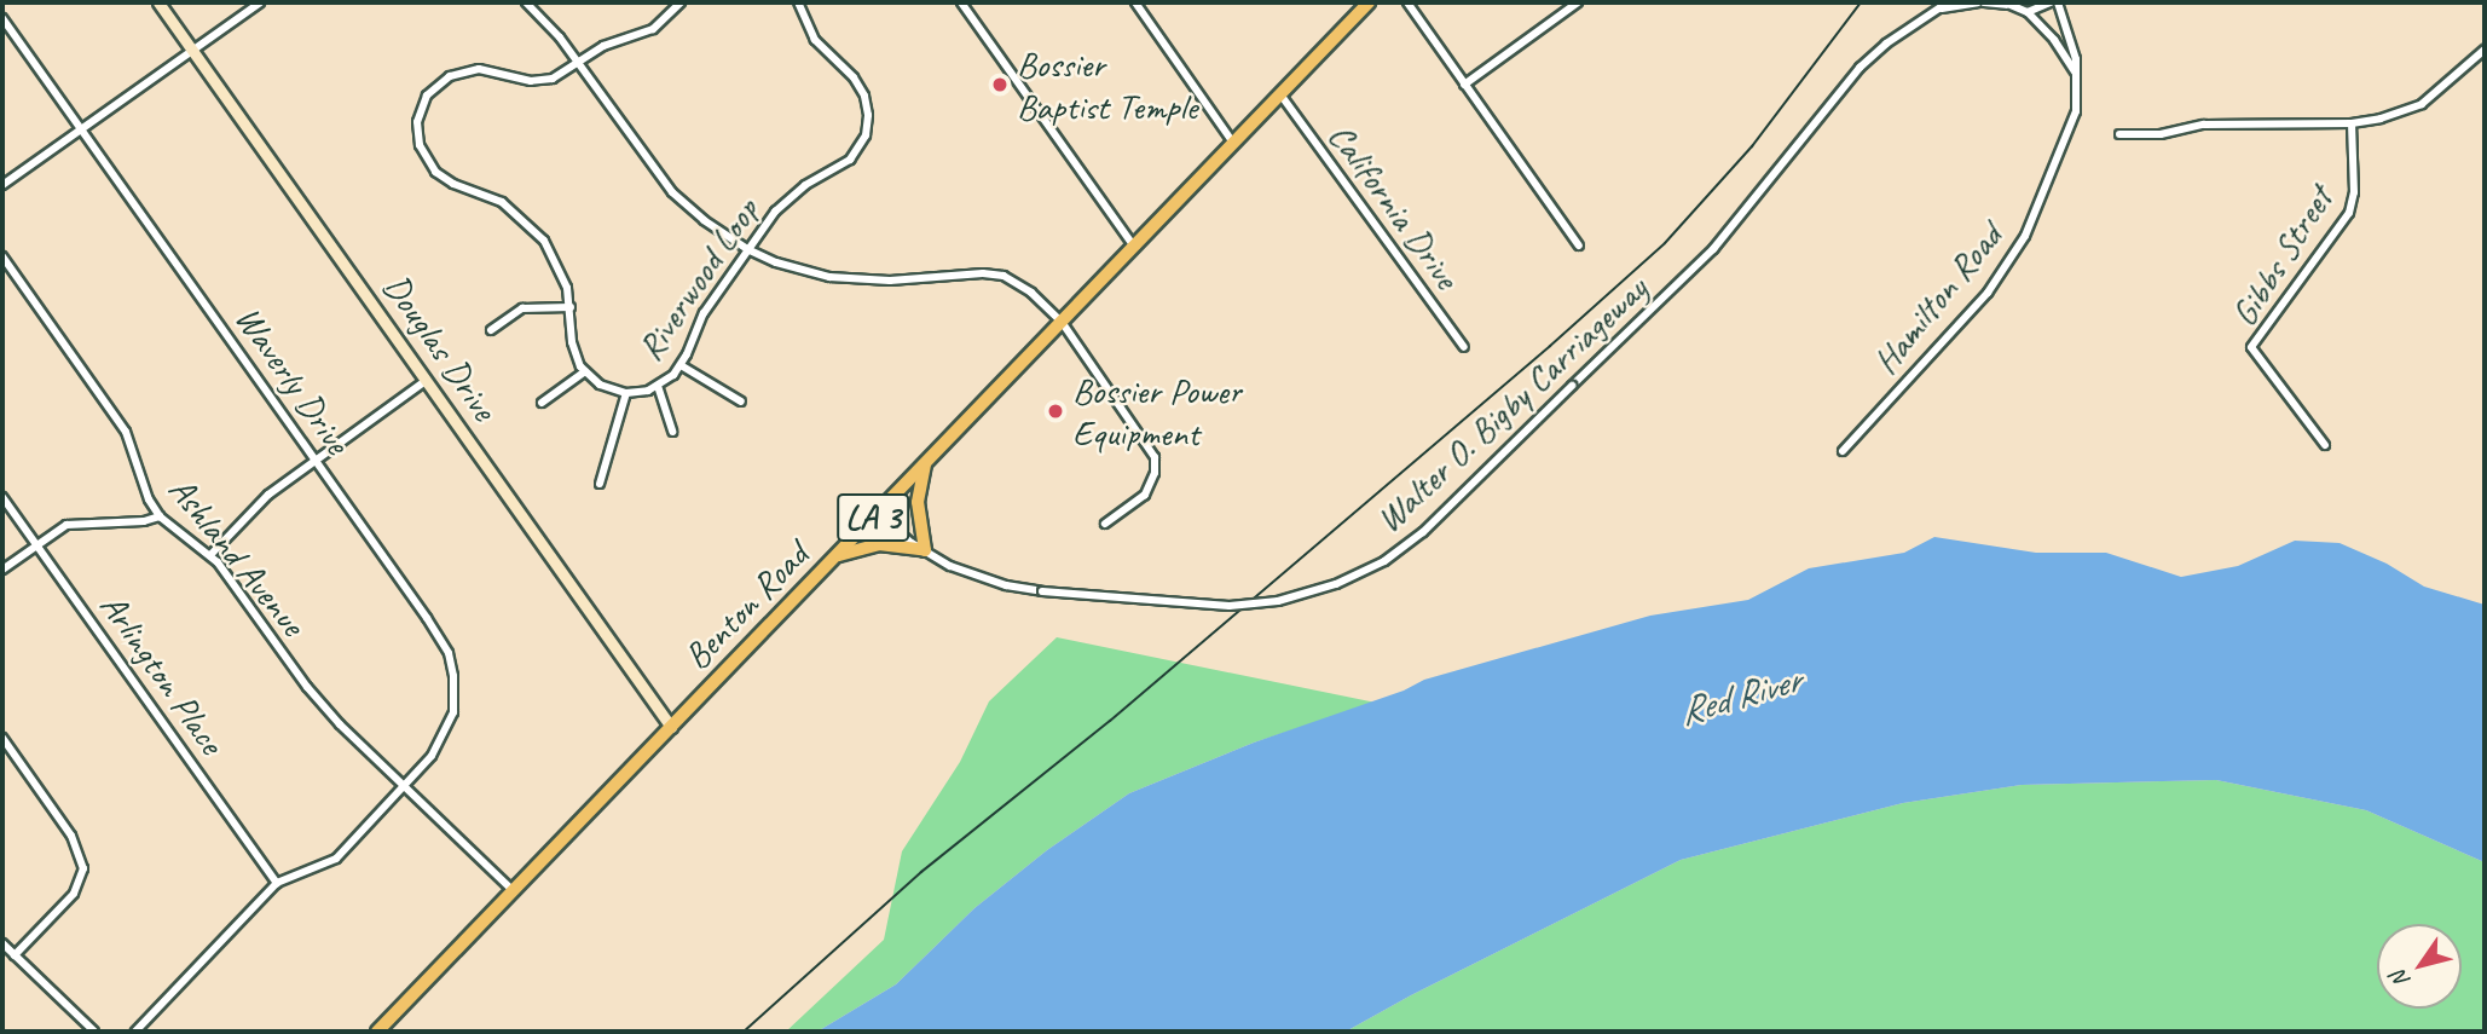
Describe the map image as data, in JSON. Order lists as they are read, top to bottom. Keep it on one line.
{"streets":{"main road":["LA 3","Benton Road"],"street":["California Drive","Gibbs Street","Riverwood Loop","Hamilton Road","Douglas Drive","Waverly Drive","Walter O. Bigby Carriageway","Ashland Avenue","Arlington Place"]},"crossings":[["California Drive","Benton Road"],["Douglas Drive","Benton Road"],["Waverly Drive","Ashland Avenue"],["Waverly Drive","Arlington Place"],["Walter O. Bigby Carriageway","Benton Road"],["Ashland Avenue","Benton Road"]],"water":["Red River"],"places":["Bossier Baptist Temple","Bossier Power Equipment"],"north":"bottom left"}
